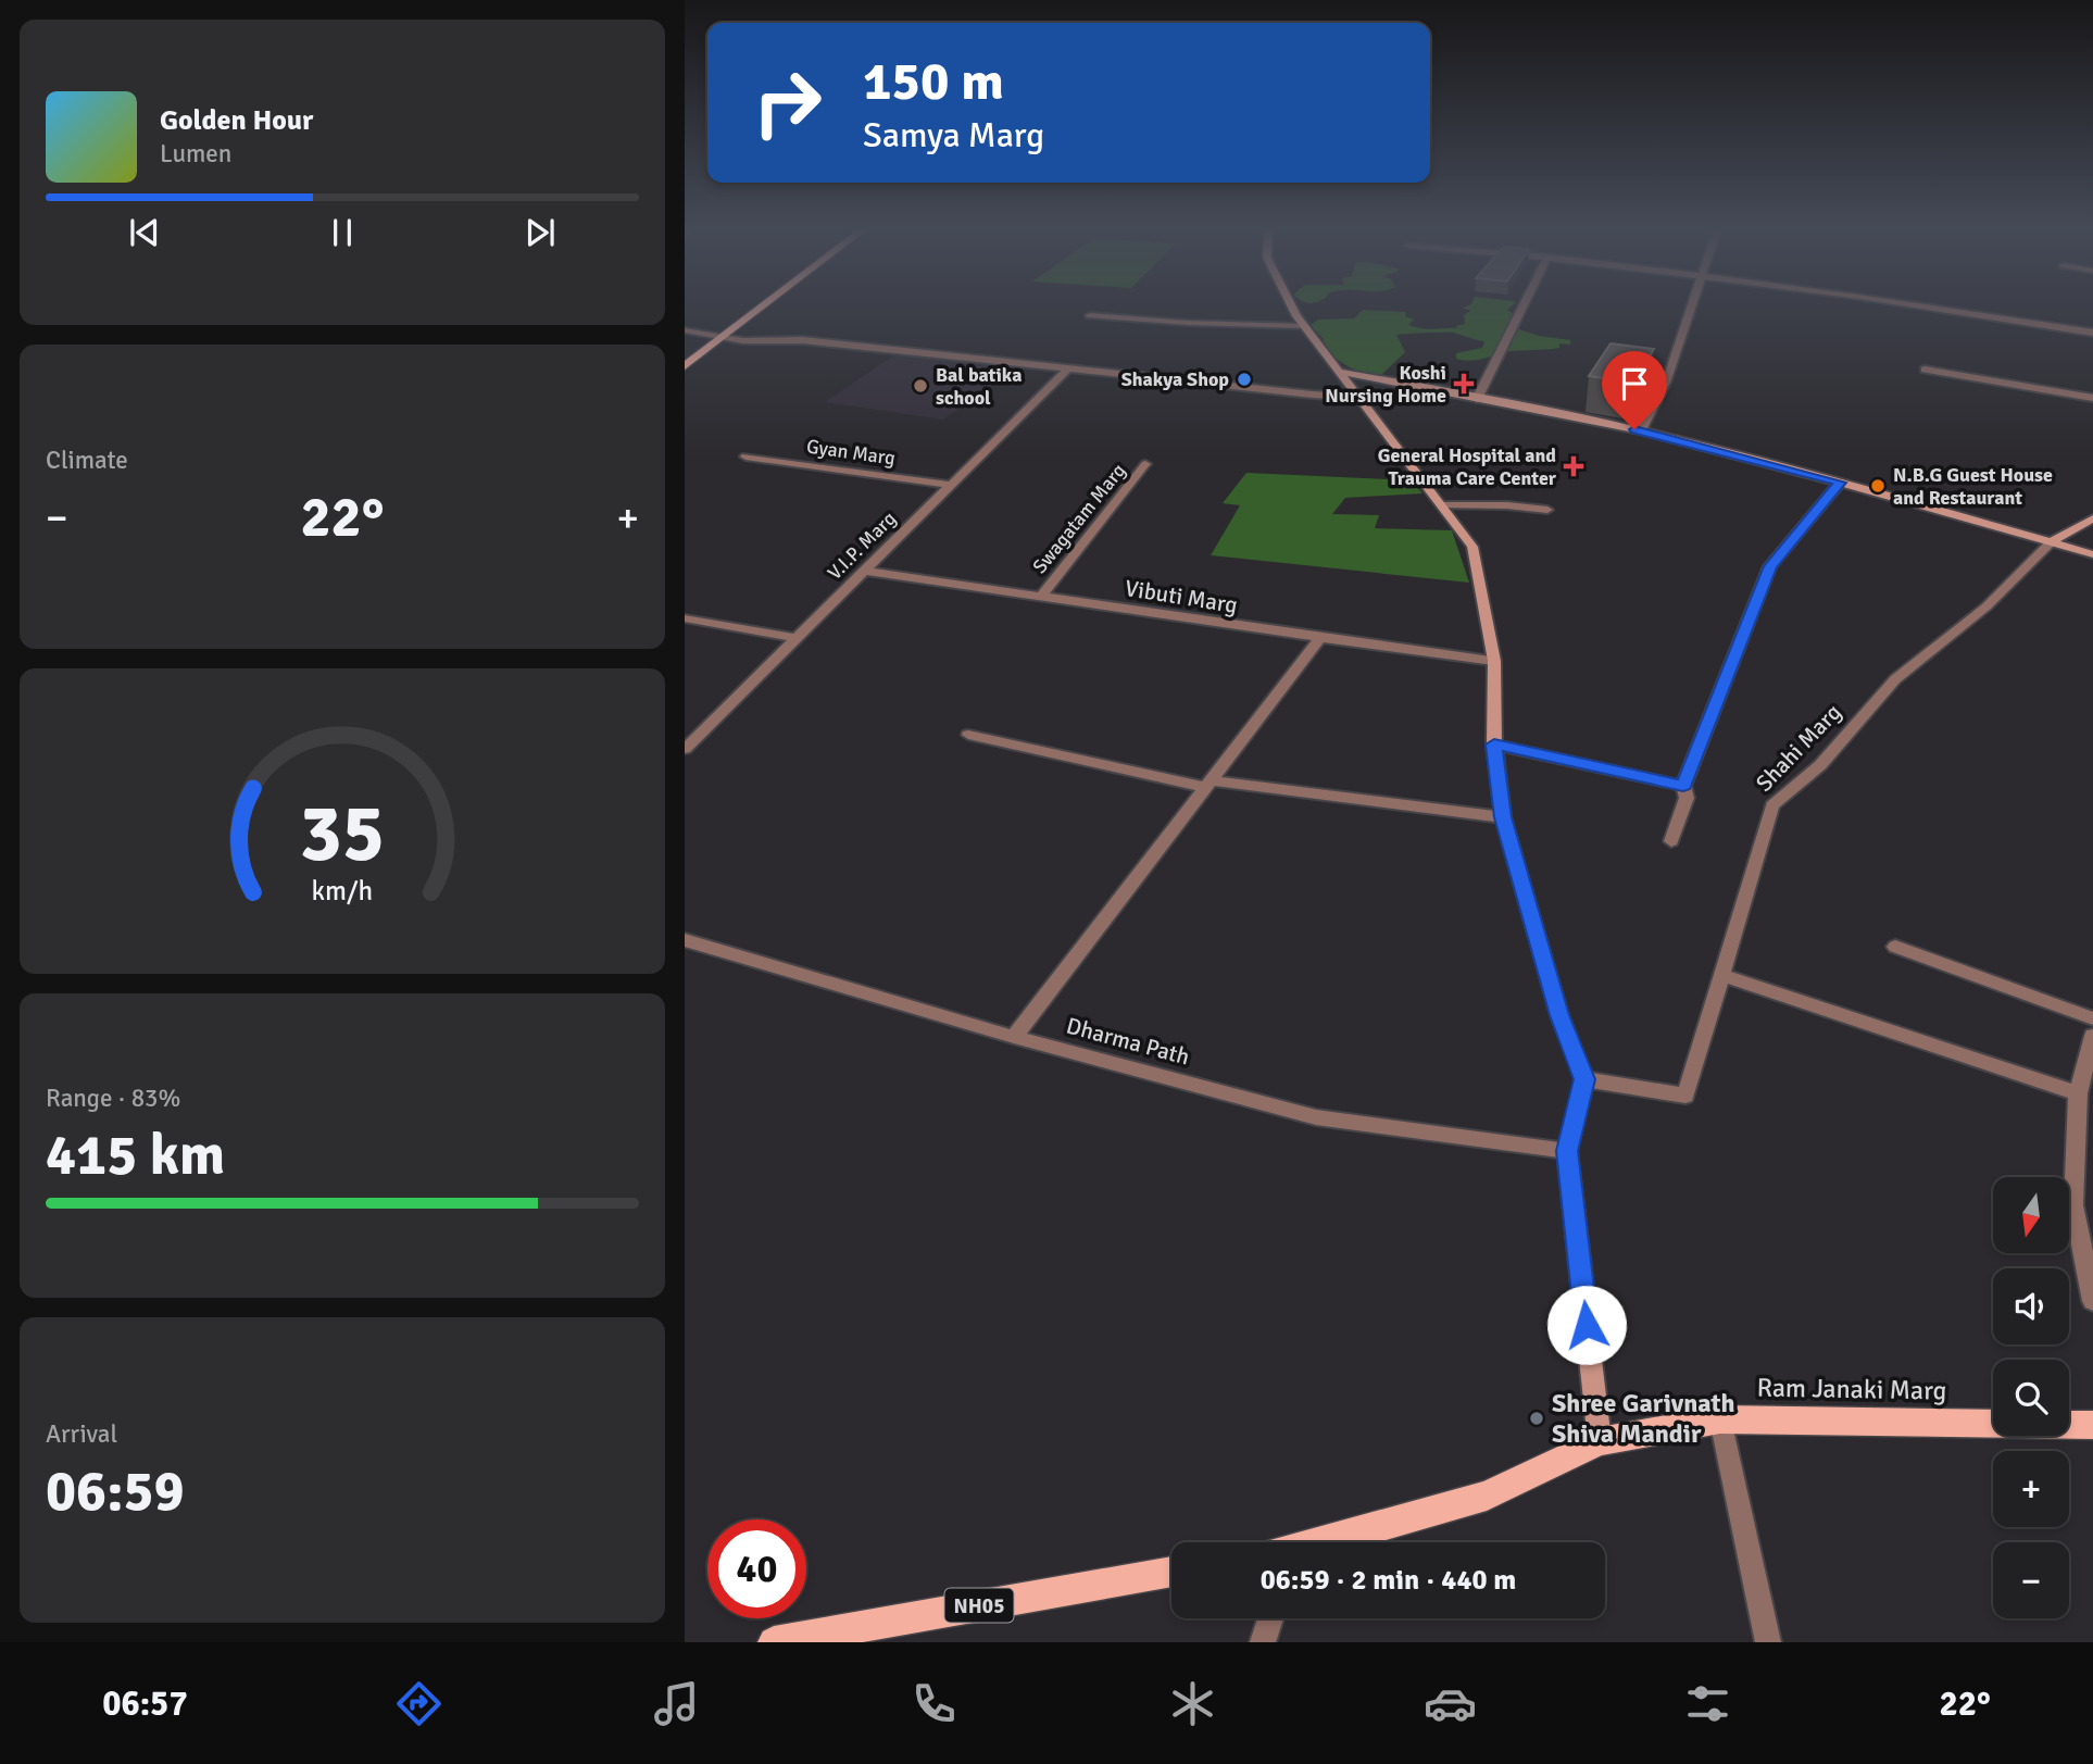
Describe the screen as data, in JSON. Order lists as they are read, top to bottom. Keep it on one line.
{"streets":{"main road":["Ram Janaki Marg","NH05"],"street":["Gyan Marg","Swagatam Marg","V.I.P. Marg","Vibuti Marg","Shahi Marg","Dharma Path"]},"crossings":[["Gyan Marg","V.I.P. Marg"],["Swagatam Marg","Vibuti Marg"],["V.I.P. Marg","Vibuti Marg"]],"places":{"other":["Shakya Shop","Bal batika school","N.B.G Guest House and Restaurant","Shree Garivnath Shiva Mandir"],"health":["Koshi Nursing Home","General Hospital and Trauma Care Center"]},"north":"bottom","page":{"turn":["150 m","Samya Marg"],"song":["Golden Hour","Lumen"],"tile":["Climate",["Range · 83%","415 km"],["Arrival","06:59"]],"heat":["−","22°","+"],"map_buttons":["+","−"],"limit":"40","trip":"06:59 · 2 min · 440 m","tabs":["06:57","22°"],"gauge":["35","km/h"]}}
